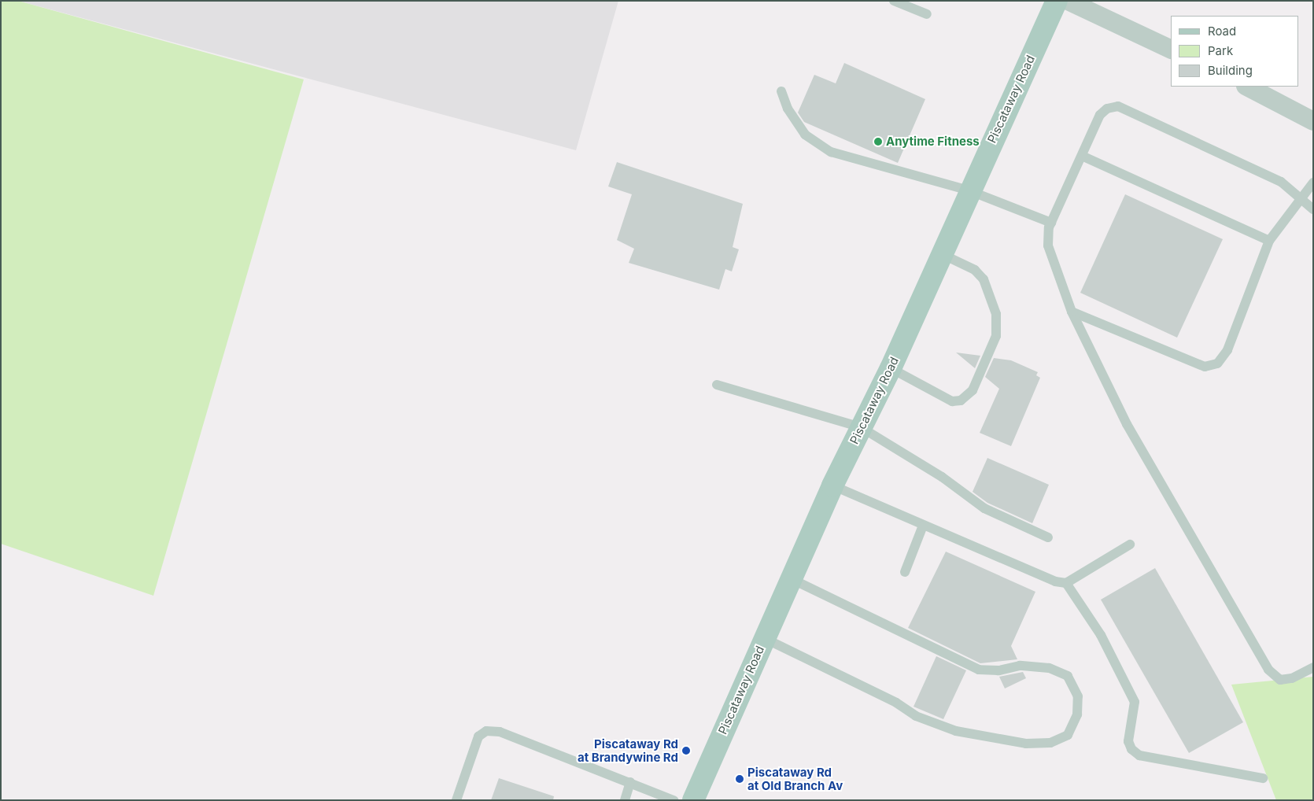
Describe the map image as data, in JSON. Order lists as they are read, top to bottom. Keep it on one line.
{"streets":{"main road":["Piscataway Road"]},"places":["Anytime Fitness","Piscataway Rd at Brandywine Rd","Piscataway Rd at Old Branch Av"],"legend":["Road","Park","Building"]}
